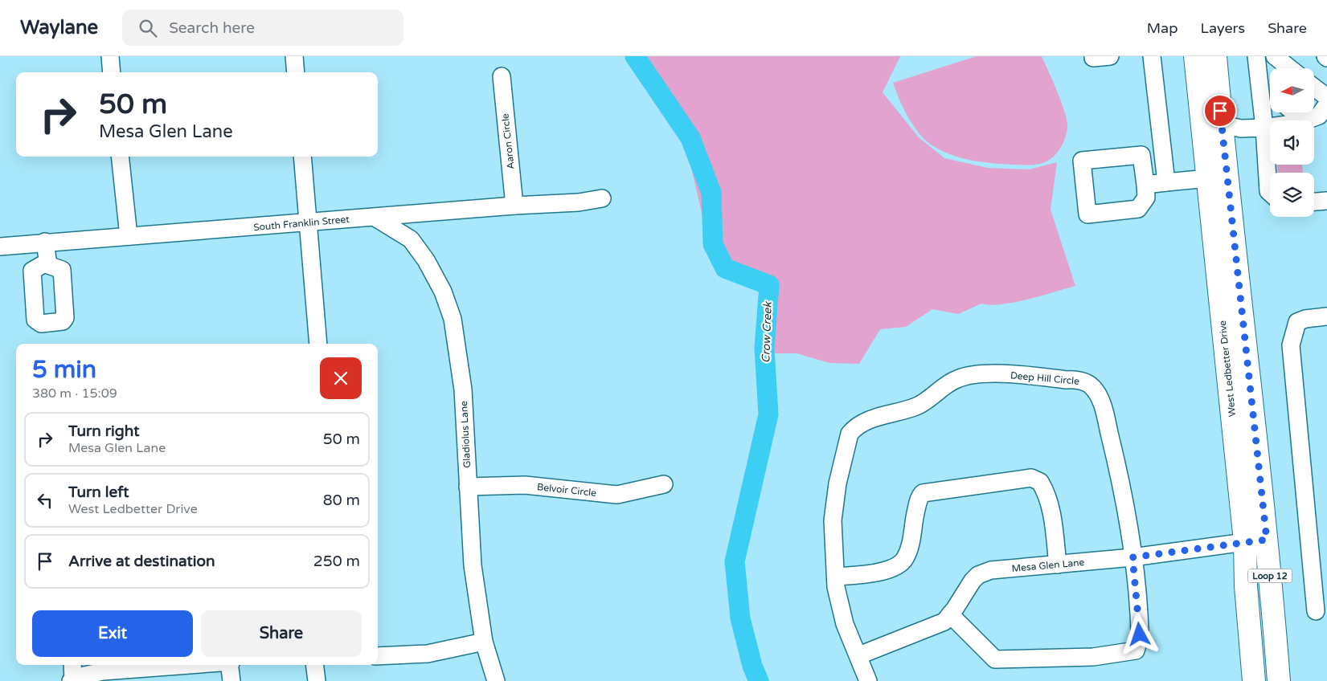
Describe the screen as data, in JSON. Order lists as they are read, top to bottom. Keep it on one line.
{"streets":{"main road":["West Ledbetter Drive","Loop 12"],"street":["Aaron Circle","South Franklin Street","Deep Hill Circle","Gladiolus Lane","Belvoir Circle","Mesa Glen Lane"]},"crossings":[["Aaron Circle","South Franklin Street"],["South Franklin Street","Gladiolus Lane"],["West Ledbetter Drive","Mesa Glen Lane"],["Deep Hill Circle","Mesa Glen Lane"],["Gladiolus Lane","Belvoir Circle"]],"water":["Crow Creek"],"north":"left","page":{"header":"Waylane","search":"Search here","nav":["Map","Layers","Share"],"turn":["50 m","Mesa Glen Lane"],"heading":["5 min","380 m · 15:09"],"list":[{"name":"Turn right","note":"Mesa Glen Lane","value":"50 m"},{"name":"Turn left","note":"West Ledbetter Drive","value":"80 m"},{"name":"Arrive at destination","value":"250 m"}],"buttons":["Exit","Share"]}}
